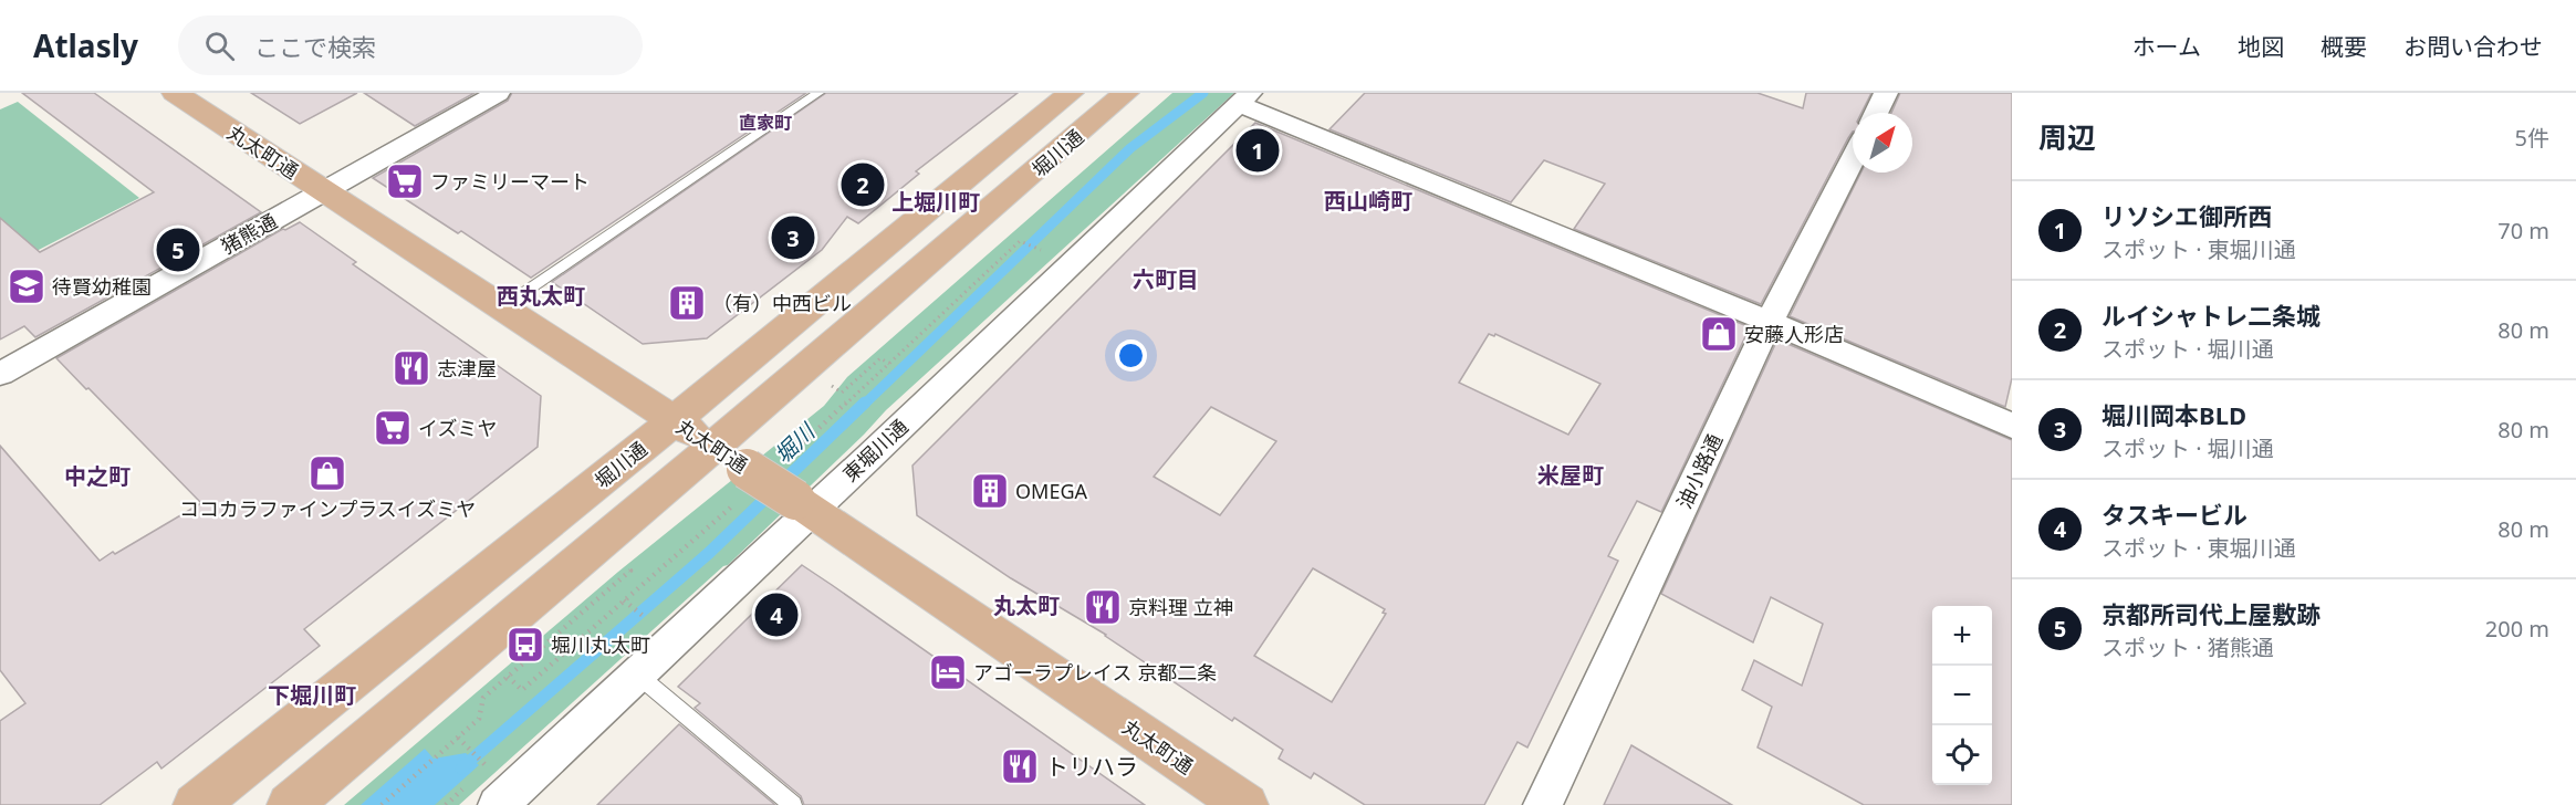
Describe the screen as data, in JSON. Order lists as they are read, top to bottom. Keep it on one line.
{"streets":{"main road":["丸太町通","堀川通"],"street":["猪熊通","東堀川通","油小路通"]},"crossings":[["丸太町通","堀川通"],["丸太町通","猪熊通"],["丸太町通","東堀川通"]],"districts":["直家町","西山崎町","上堀川町","六町目","西丸太町","米屋町","中之町","丸太町","下堀川町"],"water":["堀川"],"places":{"supermarket":["ファミリーマート","イズミヤ"],"school or university":["待賢幼稚園"],"building":["（有）中西ビル","OMEGA"],"shop":["安藤人形店","ココカラファインプラスイズミヤ"],"restaurant":["志津屋","京料理 立神","トリハラ"],"bus stop":["堀川丸太町"],"hotel":["アゴーラプレイス 京都二条"]},"north":"top right","page":{"header":"Atlasly","search":"ここで検索","nav":["ホーム","地図","概要","お問い合わせ"],"heading":["周辺","5件"],"pins":["1","2","3","5","4"],"list":[{"mark":"1","name":"リソシエ御所西","note":"スポット · 東堀川通","value":"70 m"},{"mark":"2","name":"ルイシャトレ二条城","note":"スポット · 堀川通","value":"80 m"},{"mark":"3","name":"堀川岡本BLD","note":"スポット · 堀川通","value":"80 m"},{"mark":"4","name":"タスキービル","note":"スポット · 東堀川通","value":"80 m"},{"mark":"5","name":"京都所司代上屋敷跡","note":"スポット · 猪熊通","value":"200 m"}],"map_buttons":["+","−"]}}
